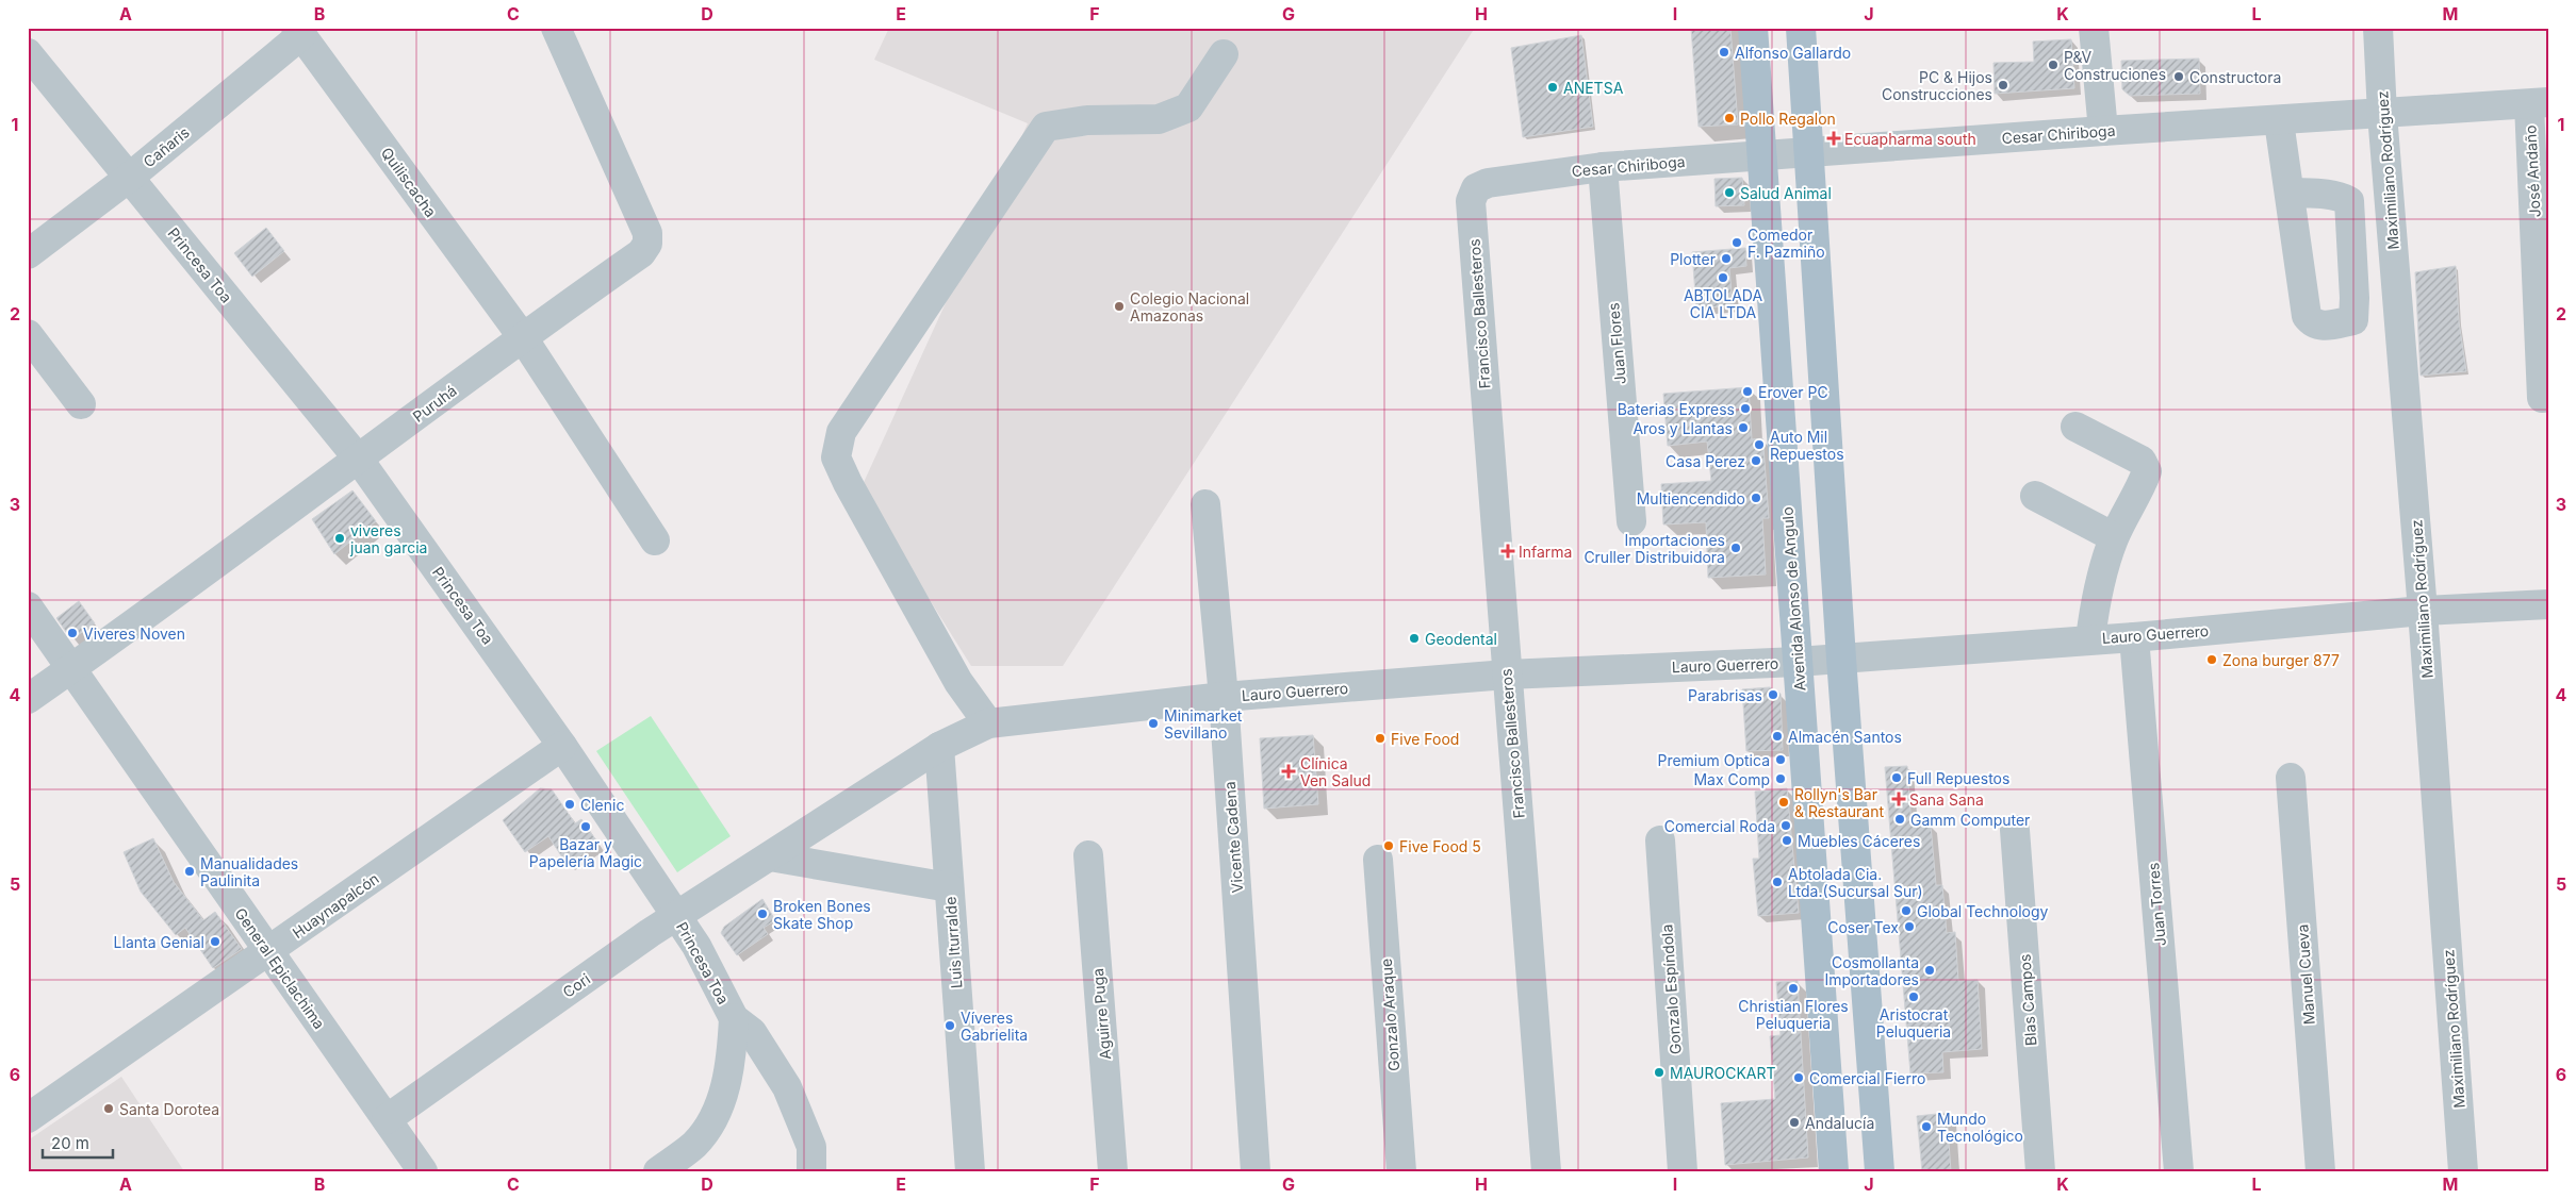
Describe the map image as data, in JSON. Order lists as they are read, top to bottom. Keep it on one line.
{"streets":{"main road":["Avenida Alonso de Angulo"],"street":["Cesar Chiriboga","Cañaris","Maximiliano Rodríguez","José Andaño","Quiliscacha","Princesa Toa","Francisco Ballesteros","Juan Flores","Puruhá","Lauro Guerrero","Vicente Cadena","Juan Torres","Huaynapalcón","Luis Iturralde","General Epiclachima","Manuel Cueva","Cori","Gonzalo Espíndola","Blas Campos","Aguirre Puga","Gonzalo Araque"]},"crossings":[["Cesar Chiriboga","Maximiliano Rodríguez"],["Cesar Chiriboga","José Andaño"],["Cesar Chiriboga","Francisco Ballesteros"],["Cesar Chiriboga","Juan Flores"],["Cesar Chiriboga","Avenida Alonso de Angulo"],["Cañaris","Quiliscacha"],["Cañaris","Princesa Toa"],["Maximiliano Rodríguez","Lauro Guerrero"],["Quiliscacha","Puruhá"],["Princesa Toa","Puruhá"],["Princesa Toa","Huaynapalcón"],["Princesa Toa","Cori"],["Francisco Ballesteros","Lauro Guerrero"],["Puruhá","General Epiclachima"],["Avenida Alonso de Angulo","Lauro Guerrero"],["Lauro Guerrero","Vicente Cadena"],["Lauro Guerrero","Juan Torres"],["Lauro Guerrero","Luis Iturralde"],["Lauro Guerrero","Cori"],["Huaynapalcón","General Epiclachima"],["Luis Iturralde","Cori"],["General Epiclachima","Cori"]],"places":{"other":["Alfonso Gallardo","P&V Construciones","Constructora","PC & Hijos Construcciones","ANETSA","Pollo Regalon","Salud Animal","Comedor F. Pazmiño","Plotter","ABTOLADA CIA LTDA","Colegio Nacional Amazonas","Erover PC","Baterias Express","Aros y Llantas","Auto Mil Repuestos","Casa Perez","Multiencendido","viveres juan garcia","Importaciones Cruller Distribuidora","Viveres Noven","Geodental","Zona burger 877","Parabrisas","Minimarket Sevillano","Almacén Santos","Five Food","Premium Optica","Full Repuestos","Max Comp","Rollyn's Bar & Restaurant","Clenic","Gamm Computer","Comercial Roda","Bazar y Papelería Magic","Muebles Cáceres","Five Food 5","Manualidades Paulinita","Abtolada Cia. Ltda.(Sucursal Sur)","Global Technology","Broken Bones Skate Shop","Coser Tex","Llanta Genial","Cosmollanta Importadores","Christian Flores Peluqueria","Aristocrat Peluqueria","Víveres Gabrielita","MAUROCKART","Comercial Fierro","Santa Dorotea","Andalucía","Mundo Tecnológico"],"health":["Ecuapharma south","Infarma","Clínica Ven Salud","Sana Sana"]},"scale_bar":"20 m","grid":{"columns":["A","B","C","D","E","F","G","H","I","J","K","L","M"],"rows":["1","2","3","4","5","6"]}}
